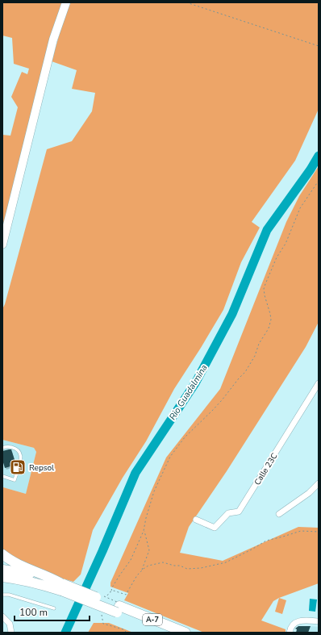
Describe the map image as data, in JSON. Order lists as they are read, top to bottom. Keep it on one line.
{"streets":{"highway":["A-7"],"street":["Calle 23C"]},"water":["Rio Guadalmina"],"places":{"fuel station":["Repsol"]},"scale_bar":"100 m"}
